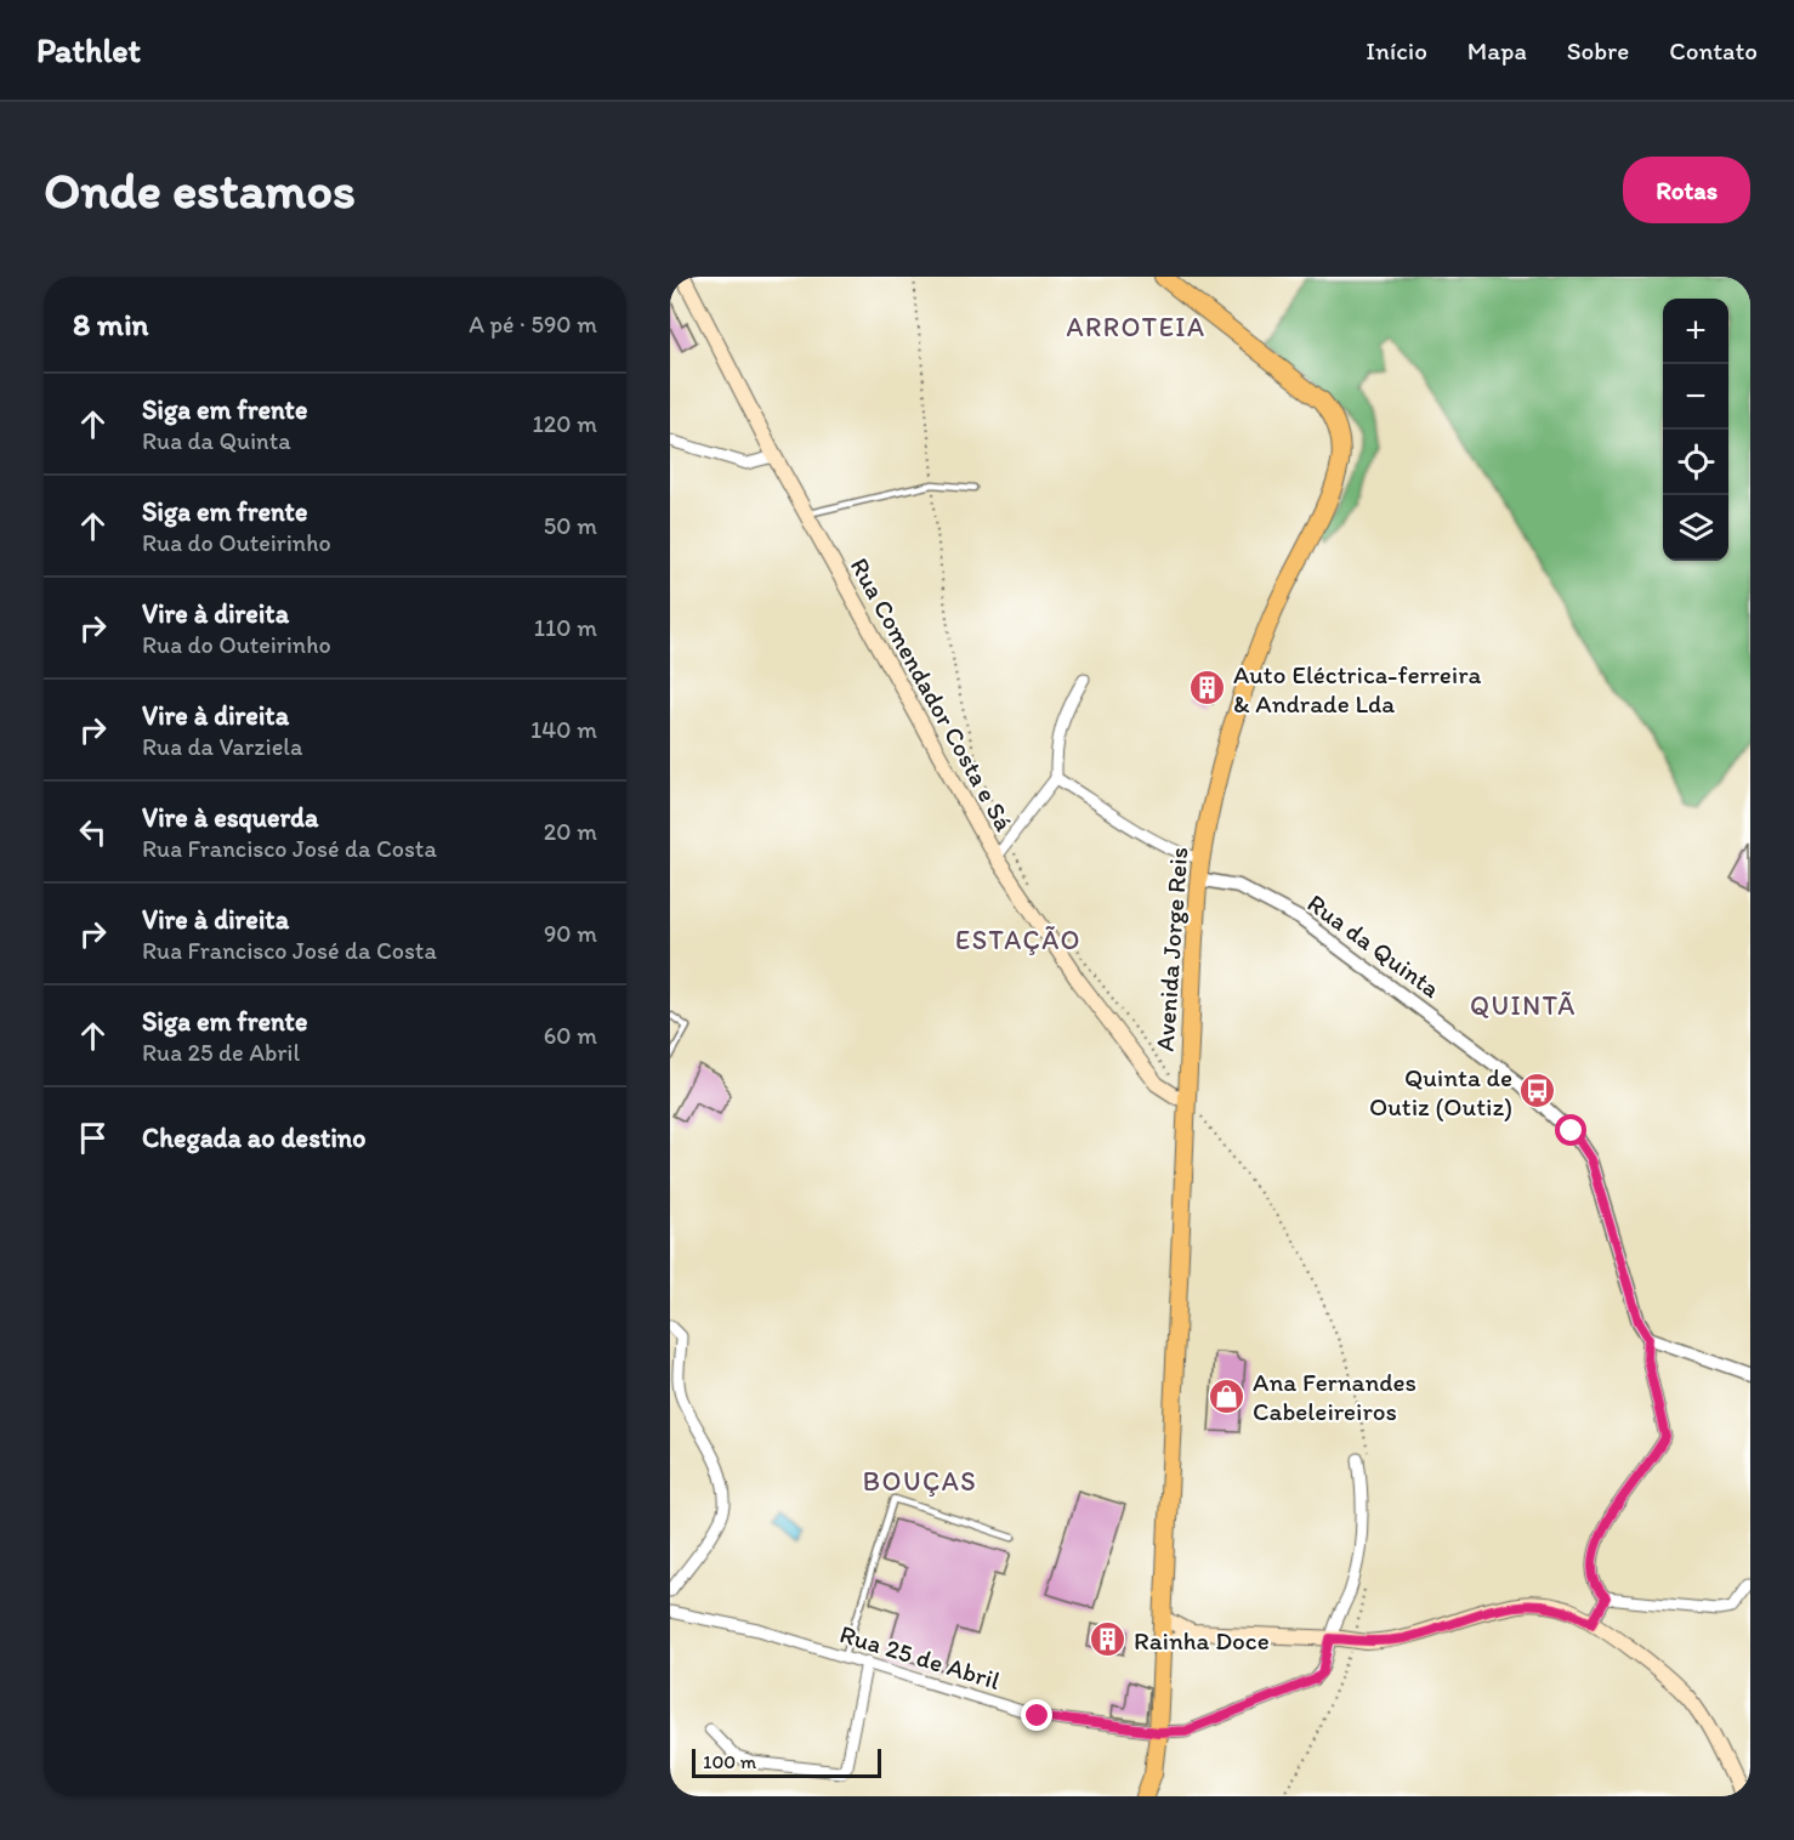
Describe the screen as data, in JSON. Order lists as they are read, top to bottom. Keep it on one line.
{"streets":{"main road":["Rua Comendador Costa e Sá","Avenida Jorge Reis"],"street":["Rua da Quinta","Rua 25 de Abril"]},"crossings":[["Rua Comendador Costa e Sá","Avenida Jorge Reis"],["Rua da Quinta","Avenida Jorge Reis"],["Avenida Jorge Reis","Rua 25 de Abril"]],"districts":["ARROTEIA","ESTAÇÃO","QUINTÃ","BOUÇAS"],"places":{"building":["Auto Eléctrica-ferreira & Andrade Lda","Rainha Doce"],"bus stop":["Quinta de Outiz (Outiz)"],"shop":["Ana Fernandes Cabeleireiros"]},"scale_bar":"100 m","page":{"header":"Pathlet","nav":["Início","Mapa","Sobre","Contato"],"buttons":"Rotas","title":"Onde estamos","heading":["8 min","A pé · 590 m"],"map_buttons":["+","−"],"list":[["Siga em frente","Rua da Quinta","120 m"],["Siga em frente","Rua do Outeirinho","50 m"],["Vire à direita","Rua do Outeirinho","110 m"],["Vire à direita","Rua da Varziela","140 m"],["Vire à esquerda","Rua Francisco José da Costa","20 m"],["Vire à direita","Rua Francisco José da Costa","90 m"],["Siga em frente","Rua 25 de Abril","60 m"],"Chegada ao destino"],"scale":"100 m"}}
